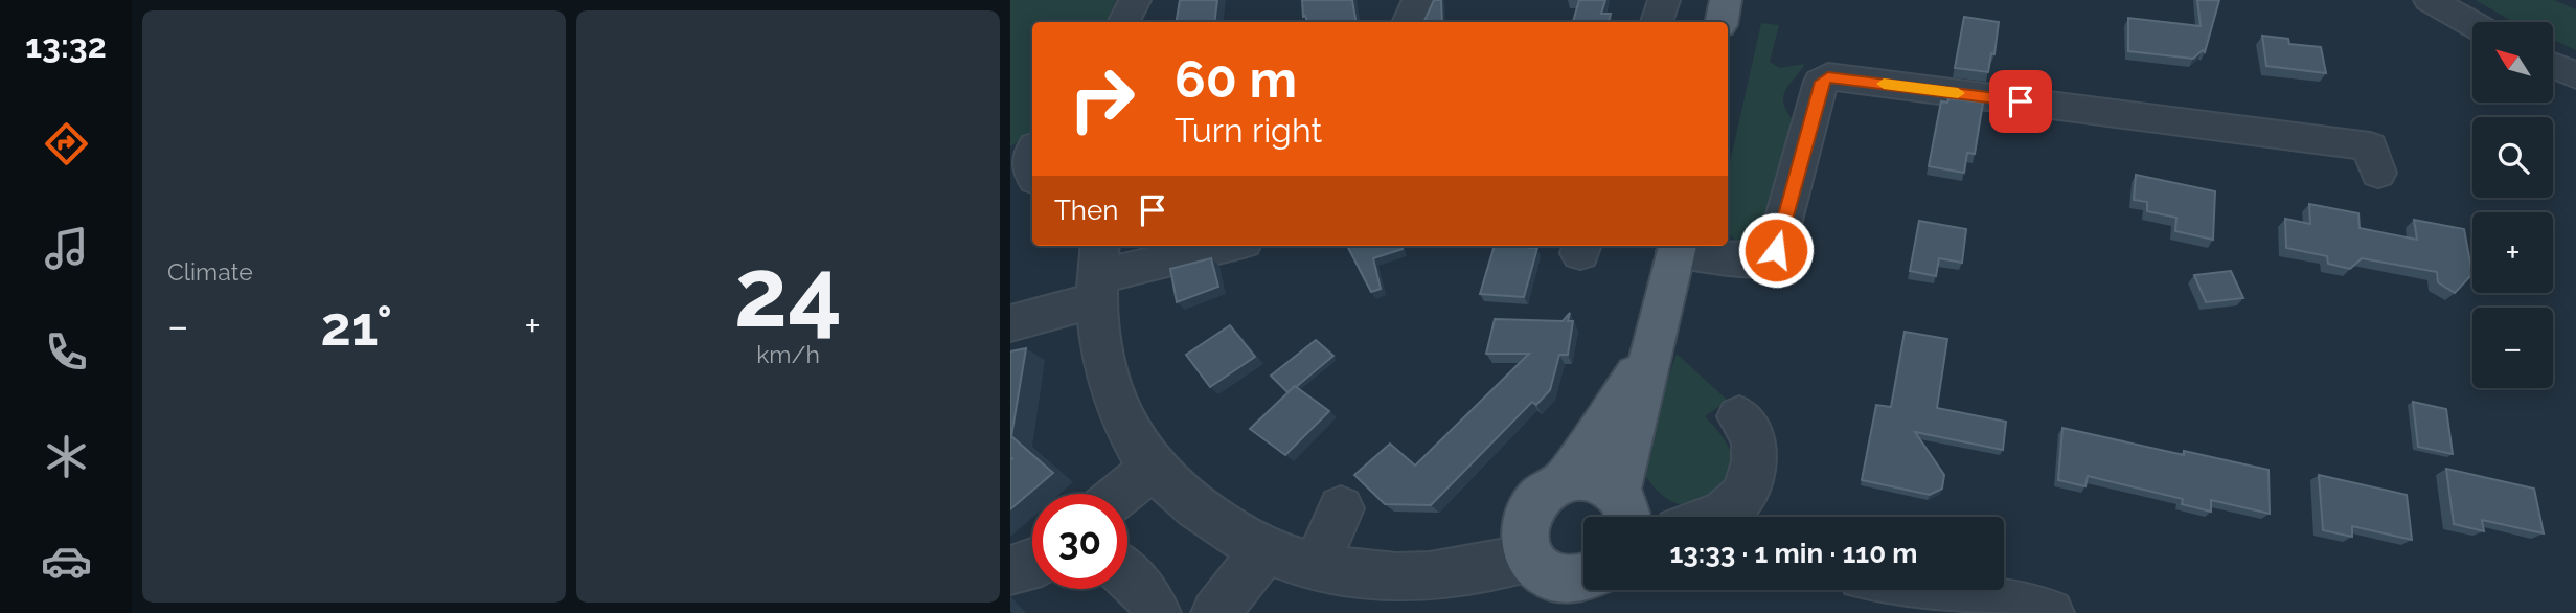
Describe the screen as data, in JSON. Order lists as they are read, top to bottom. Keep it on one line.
{"north":"top left","page":{"tabs":"13:32","tile":["Climate",["24","km/h"]],"map_buttons":["+","−"],"turn":["60 m","Turn right"],"then":"Then","heat":["−","21°","+"],"limit":"30","trip":"13:33 · 1 min · 110 m"}}
